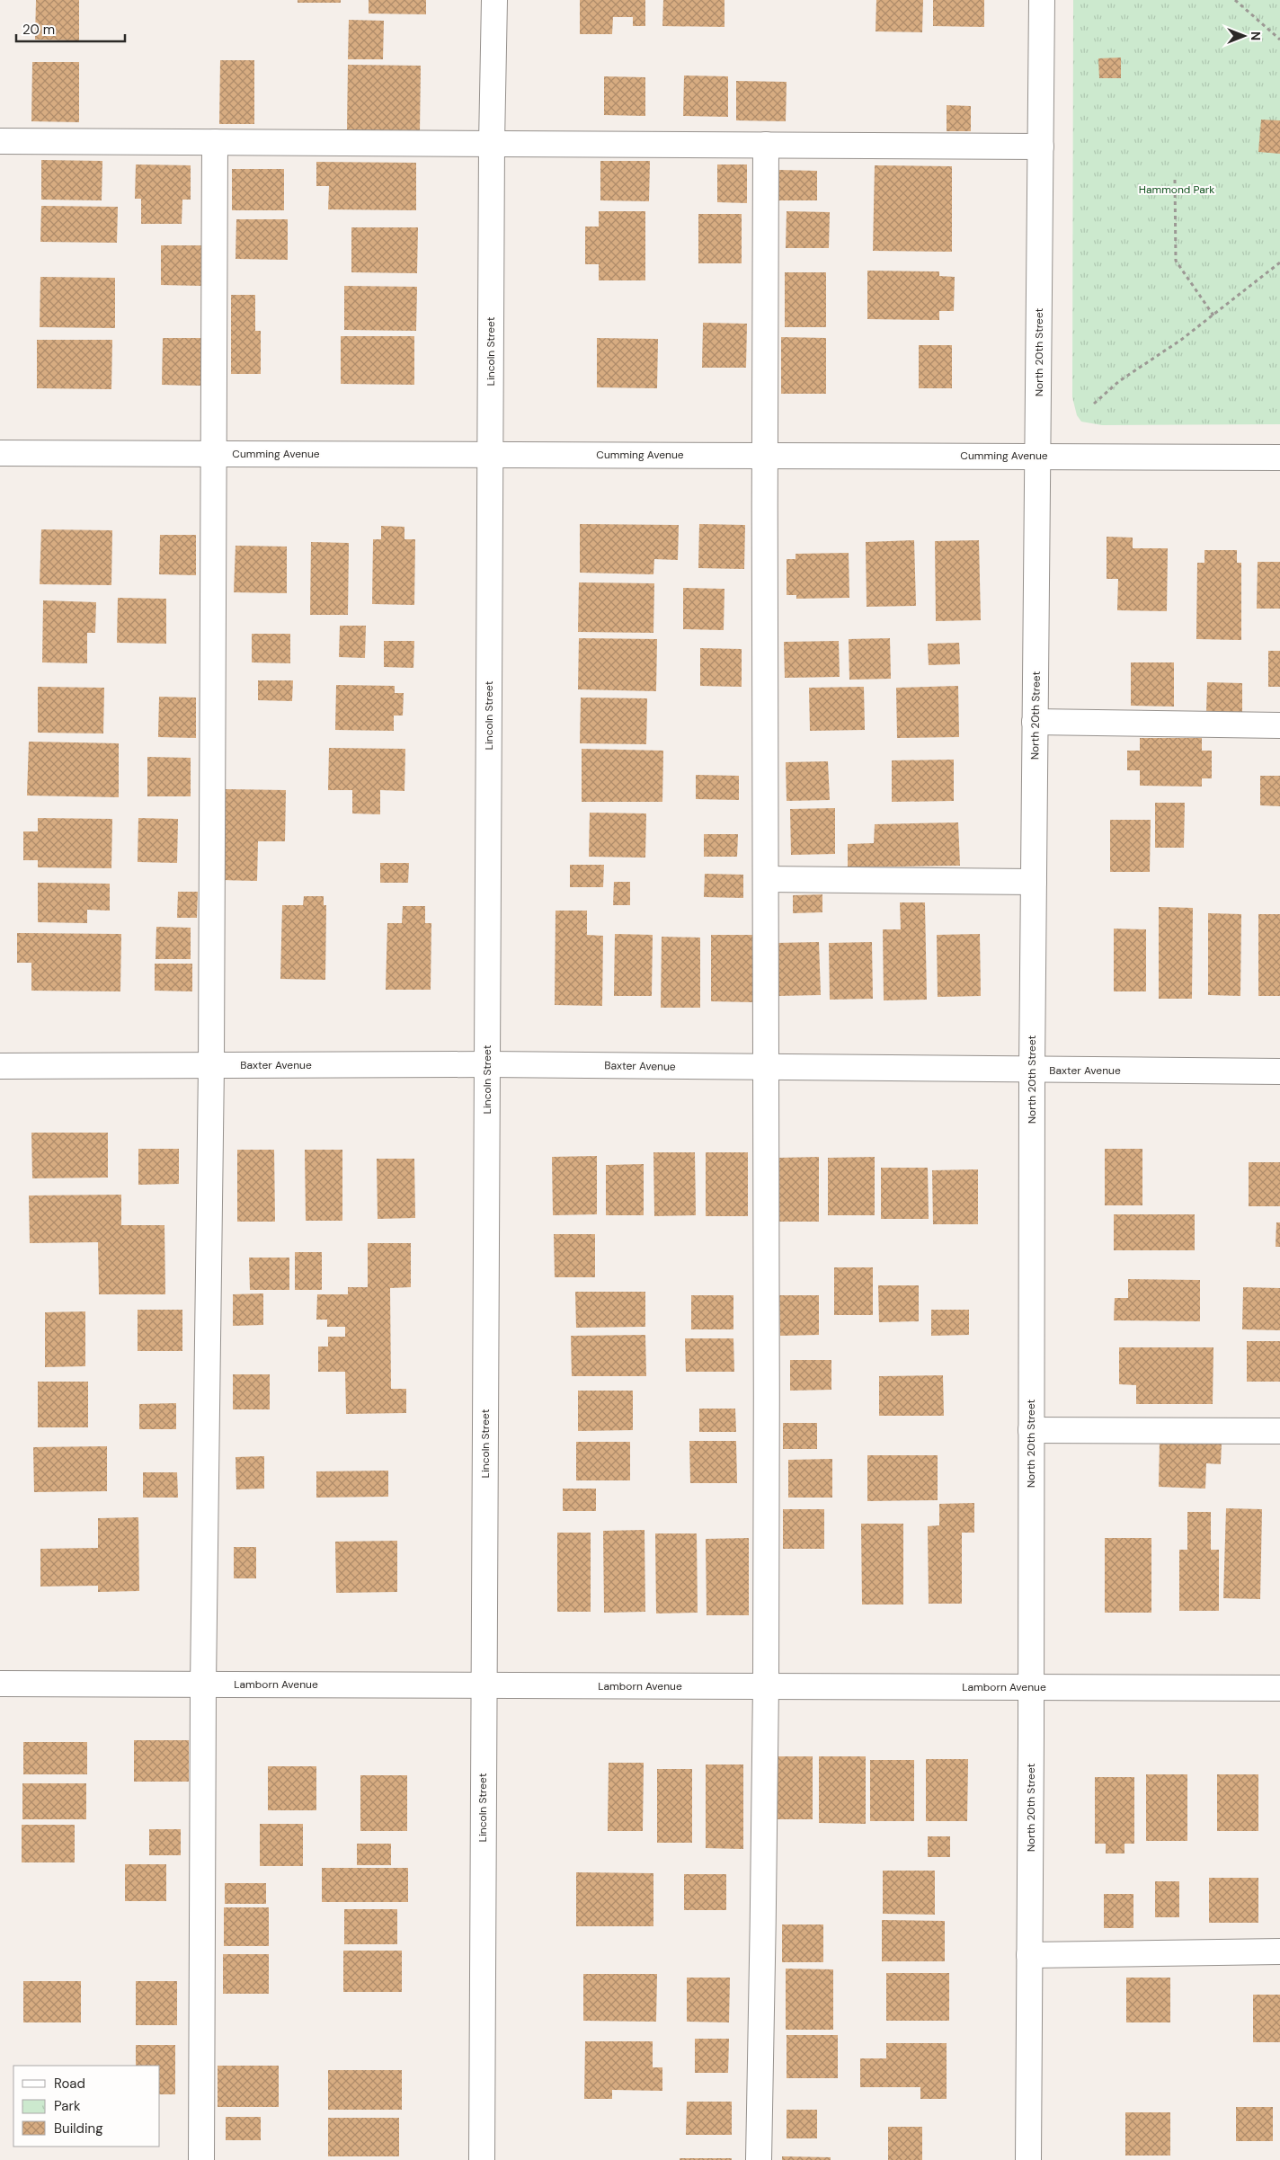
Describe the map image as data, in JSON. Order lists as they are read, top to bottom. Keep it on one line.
{"streets":{"street":["Lincoln Street","North 20th Street","Cumming Avenue","Baxter Avenue","Lamborn Avenue"]},"crossings":[["Lincoln Street","Cumming Avenue"],["Lincoln Street","Baxter Avenue"],["Lincoln Street","Lamborn Avenue"],["North 20th Street","Cumming Avenue"],["North 20th Street","Baxter Avenue"],["North 20th Street","Lamborn Avenue"]],"parks":["Hammond Park"],"legend":["Road","Park","Building"],"scale_bar":"20 m","north":"right"}
